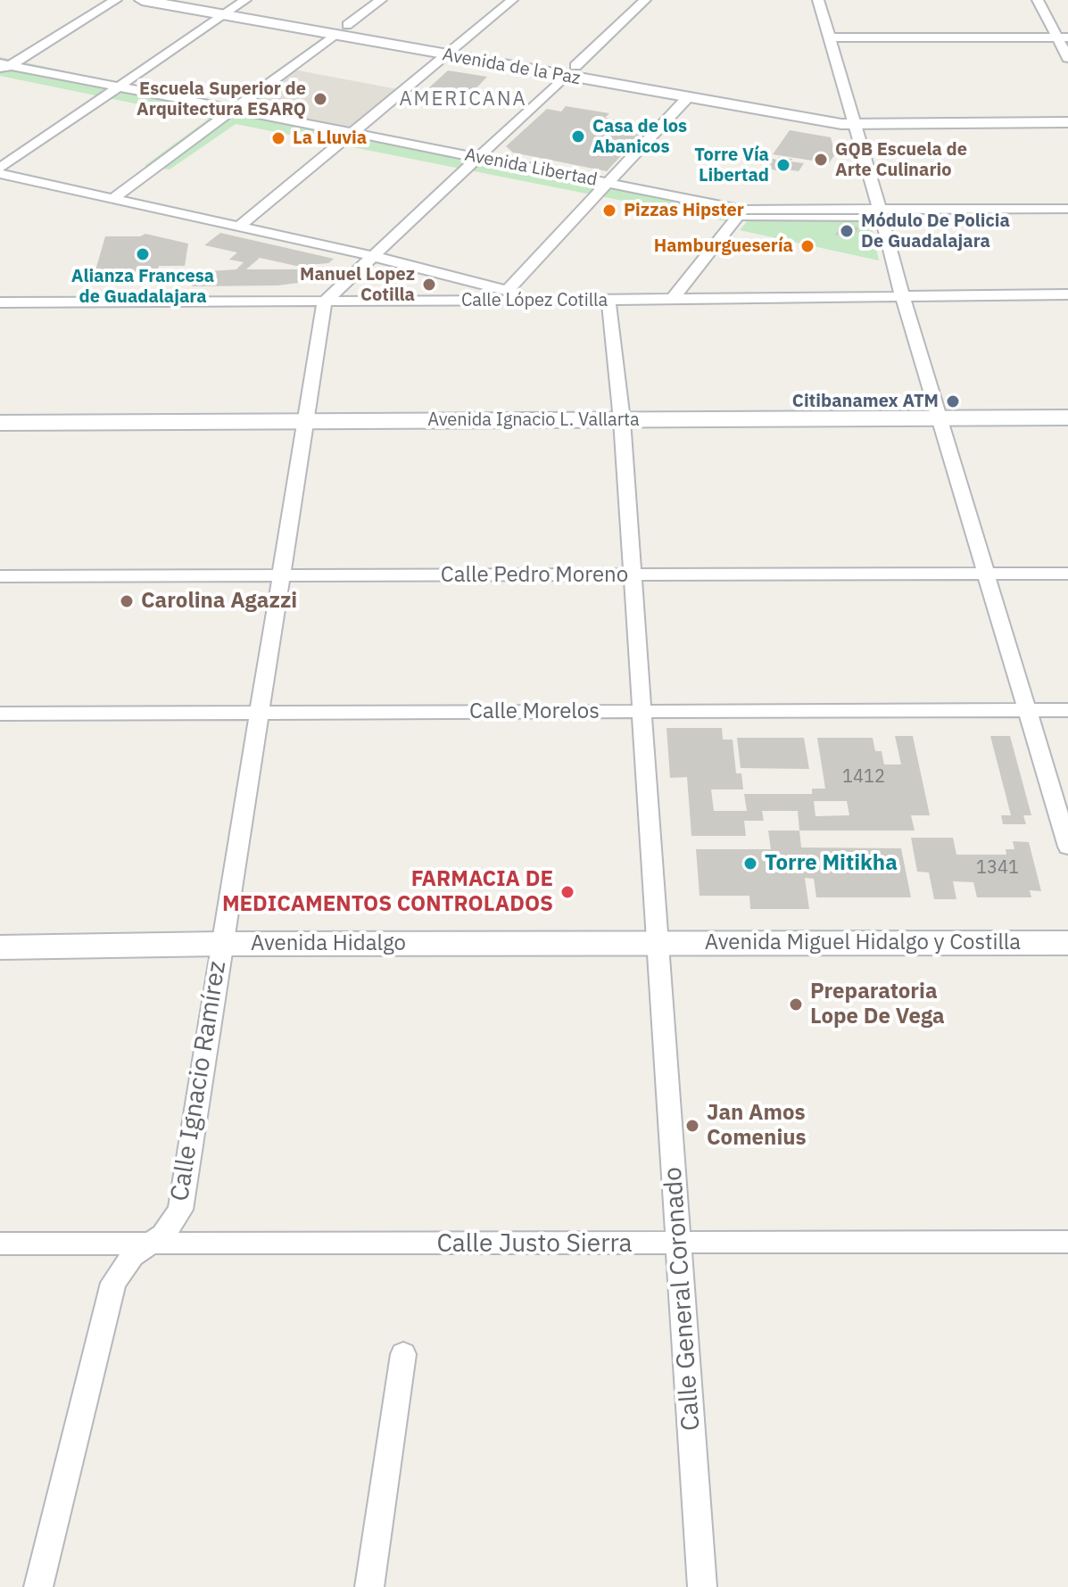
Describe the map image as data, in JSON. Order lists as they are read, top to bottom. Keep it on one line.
{"streets":{"main road":["Avenida Ignacio L. Vallarta","Avenida Miguel Hidalgo y Costilla","Avenida Hidalgo"],"street":["Avenida de la Paz","Avenida Libertad","Calle López Cotilla","Calle Pedro Moreno","Calle Morelos","Calle Ignacio Ramírez","Calle Justo Sierra","Calle General Coronado"]},"crossings":[["Calle López Cotilla","Calle Ignacio Ramírez"],["Calle López Cotilla","Calle General Coronado"],["Avenida Ignacio L. Vallarta","Calle Ignacio Ramírez"],["Avenida Ignacio L. Vallarta","Calle General Coronado"],["Calle Pedro Moreno","Calle Ignacio Ramírez"],["Calle Pedro Moreno","Calle General Coronado"],["Calle Morelos","Calle Ignacio Ramírez"],["Calle Morelos","Calle General Coronado"],["Avenida Miguel Hidalgo y Costilla","Avenida Hidalgo"],["Avenida Miguel Hidalgo y Costilla","Calle General Coronado"],["Avenida Hidalgo","Calle Ignacio Ramírez"],["Avenida Hidalgo","Calle General Coronado"],["Calle Ignacio Ramírez","Calle Justo Sierra"],["Calle Justo Sierra","Calle General Coronado"]],"districts":["AMERICANA"],"places":["Escuela Superior de Arquitectura ESARQ","Casa de los Abanicos","La Lluvia","GQB Escuela de Arte Culinario","Torre Vía Libertad","Pizzas Hipster","Módulo De Policia De Guadalajara","Hamburguesería","Alianza Francesa de Guadalajara","Manuel Lopez Cotilla","Citibanamex ATM","Carolina Agazzi","Torre Mitikha","FARMACIA DE MEDICAMENTOS CONTROLADOS","Preparatoria Lope De Vega","Jan Amos Comenius"],"house_numbers":["1412","1341"]}
